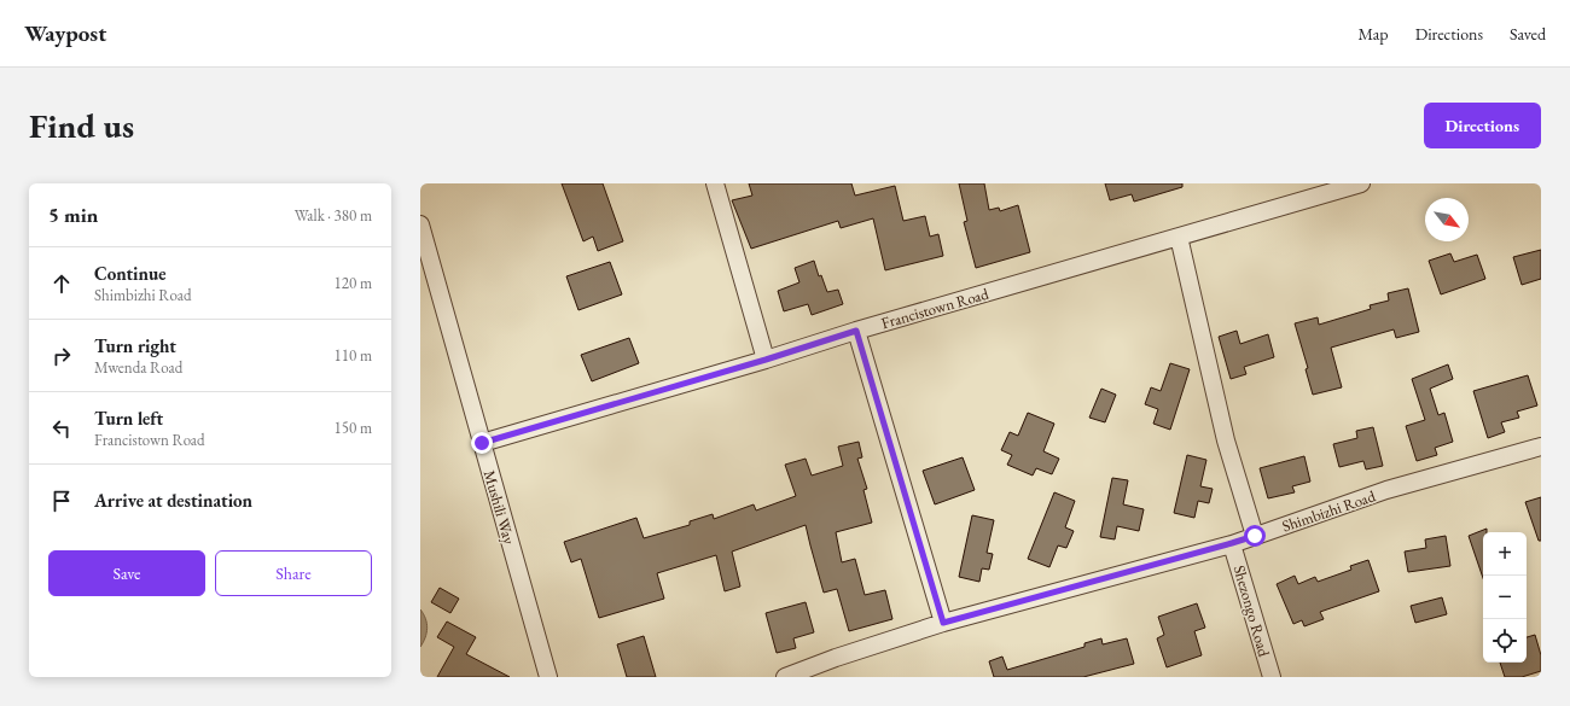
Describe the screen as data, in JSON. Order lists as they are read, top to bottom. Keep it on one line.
{"streets":{"street":["Francistown Road","Mushili Way","Shimbizhi Road","Shezongo Road"]},"crossings":[["Francistown Road","Mushili Way"],["Shimbizhi Road","Shezongo Road"]],"north":"bottom right","page":{"header":"Waypost","nav":["Map","Directions","Saved"],"buttons":["Directions",["Save","Share"]],"title":"Find us","heading":["5 min","Walk · 380 m"],"list":[["Continue","Shimbizhi Road","120 m"],["Turn right","Mwenda Road","110 m"],["Turn left","Francistown Road","150 m"],"Arrive at destination"],"map_buttons":["+","−"]}}
